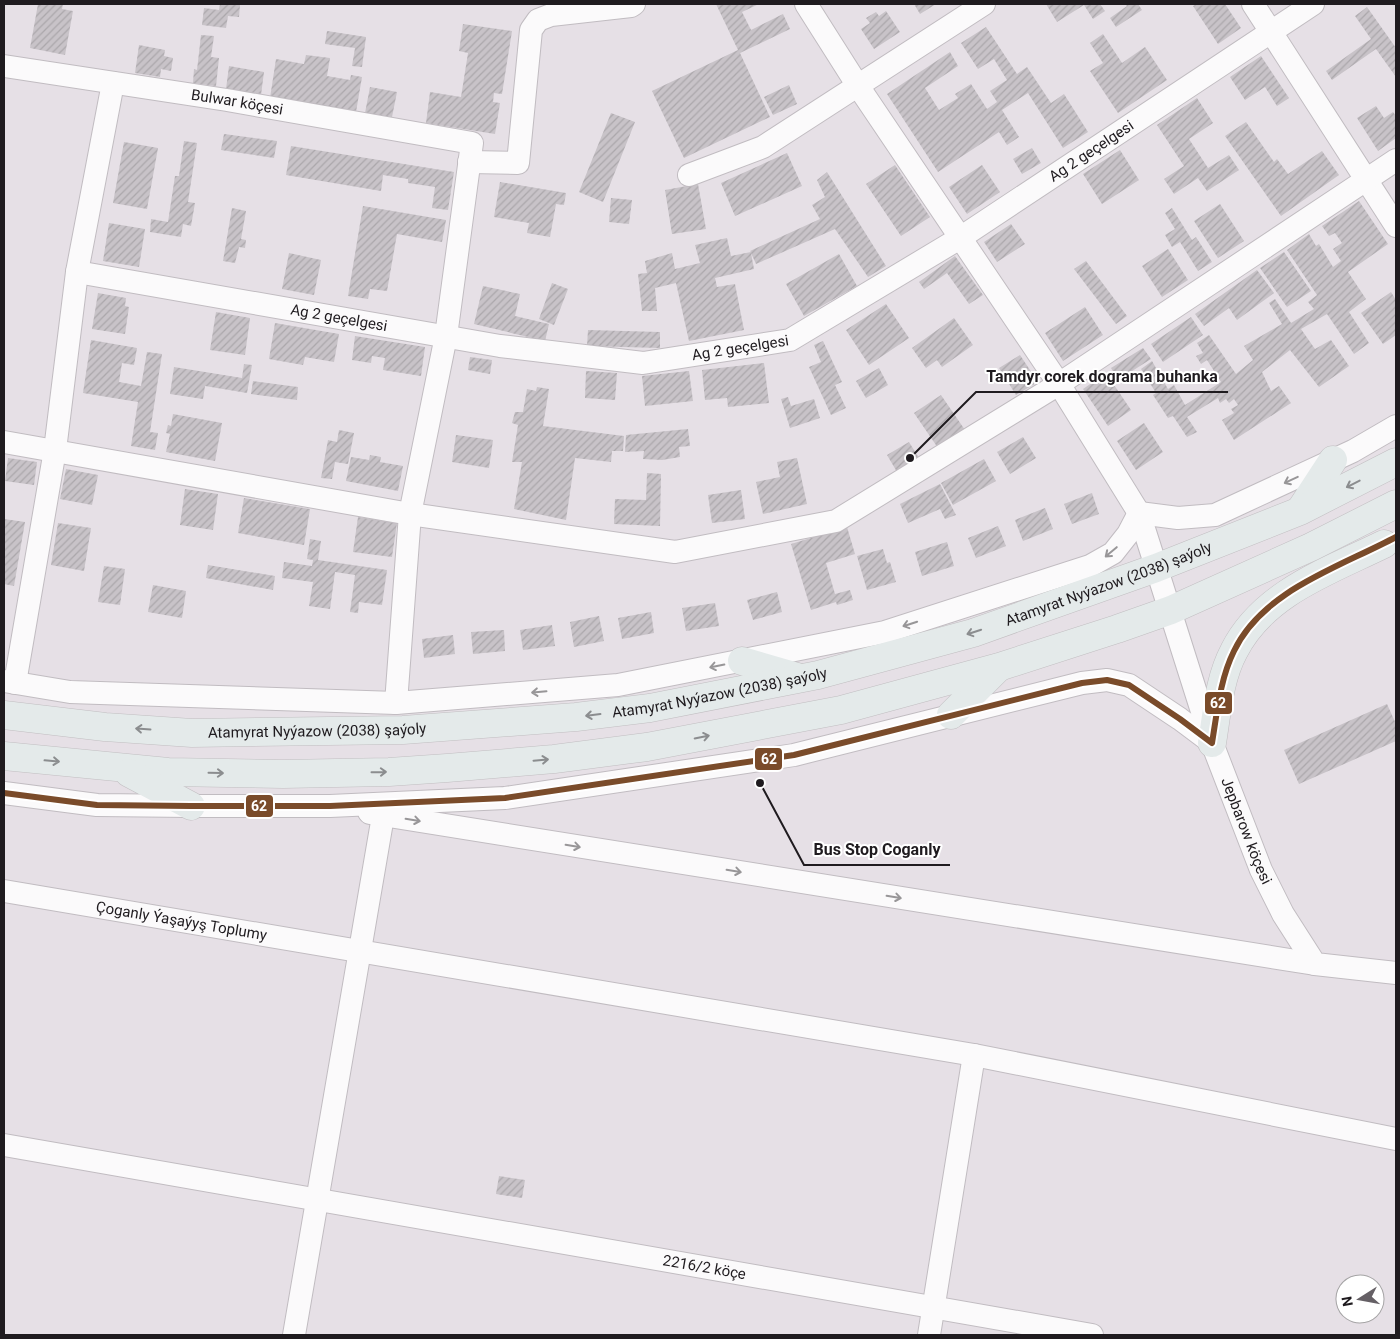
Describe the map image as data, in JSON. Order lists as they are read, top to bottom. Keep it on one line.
{"streets":{"main road":["Atamyrat Nyýazow (2038) şaýoly"],"street":["Bulwar köçesi","Ag 2 geçelgesi","Jepbarow köçesi","Çoganly Ýaşaýyş Toplumy","2216/2 köçe"]},"crossings":[["Ag 2 geçelgesi","Jepbarow köçesi"],["Atamyrat Nyýazow (2038) şaýoly","Jepbarow köçesi"]],"places":["Tamdyr corek dograma buhanka","Bus Stop Coganly"],"lines":["transit line 62"],"north":"left"}
